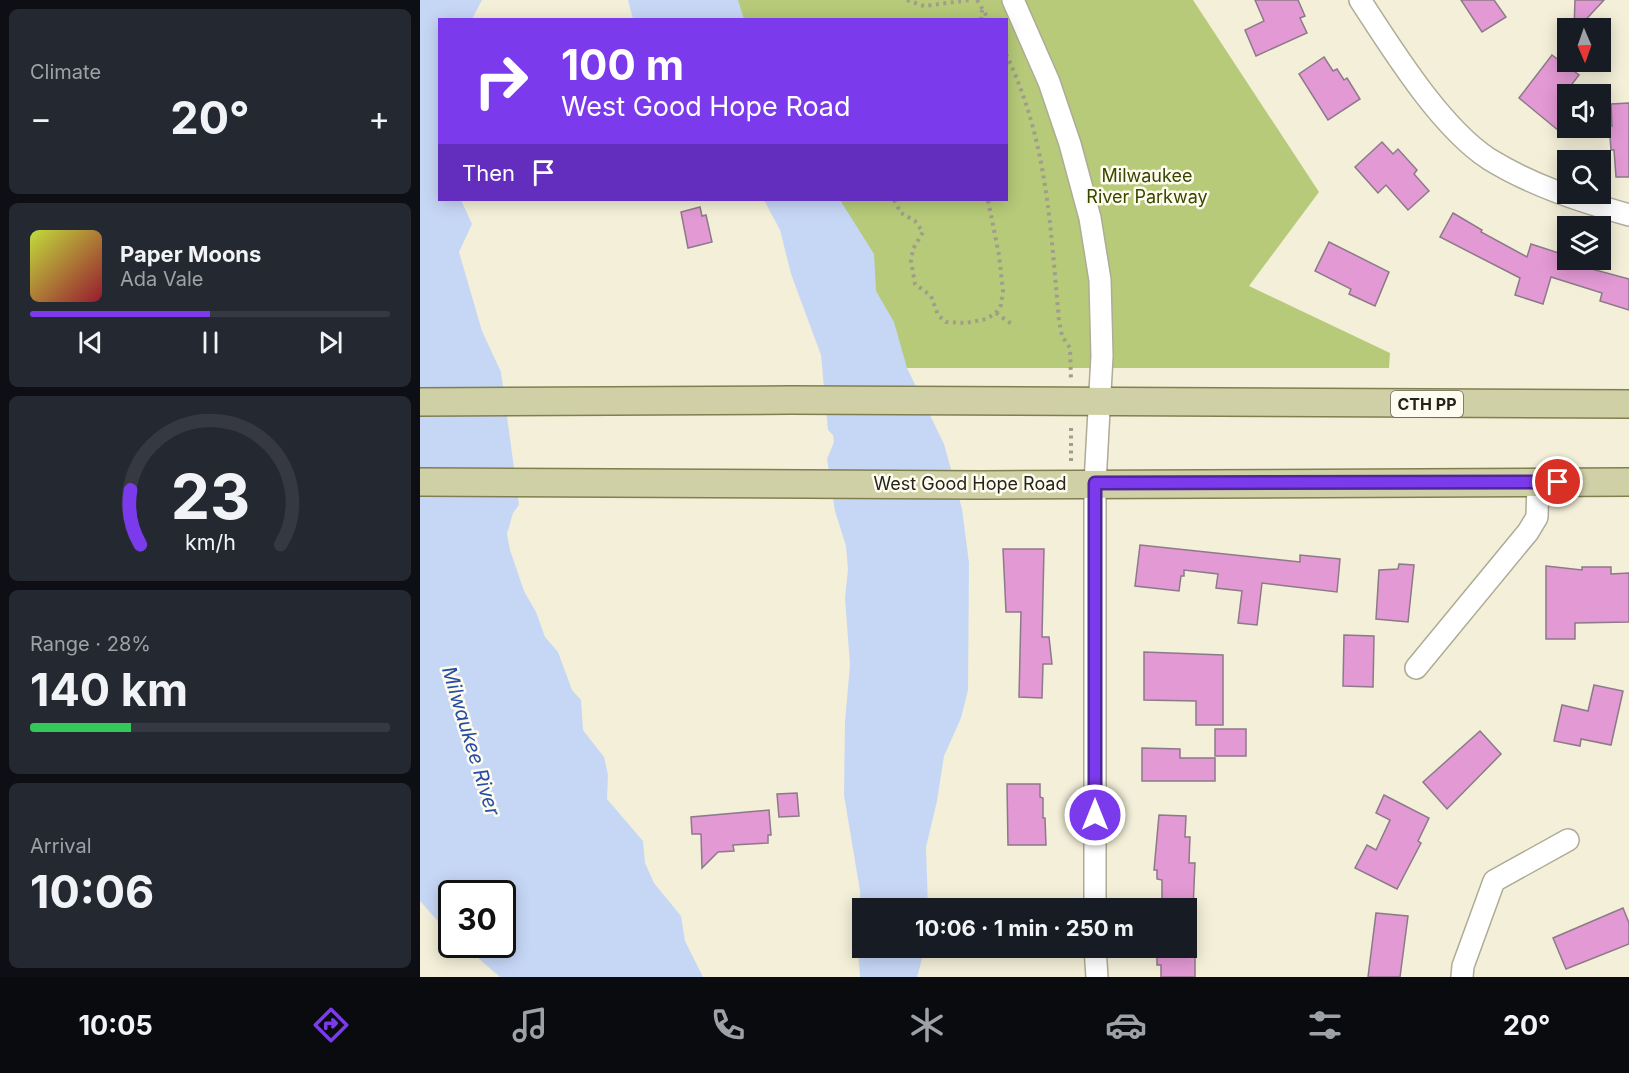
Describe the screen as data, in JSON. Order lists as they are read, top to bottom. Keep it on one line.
{"streets":{"main road":["CTH PP","West Good Hope Road"]},"water":["Milwaukee River"],"parks":["Milwaukee River Parkway"],"north":"bottom","page":{"tile":["Climate",["Range · 28%","140 km"],["Arrival","10:06"]],"turn":["100 m","West Good Hope Road"],"heat":["−","20°","+"],"then":"Then","song":["Paper Moons","Ada Vale"],"limit":"30","trip":"10:06 · 1 min · 250 m","tabs":["10:05","20°"],"gauge":["23","km/h"]}}
